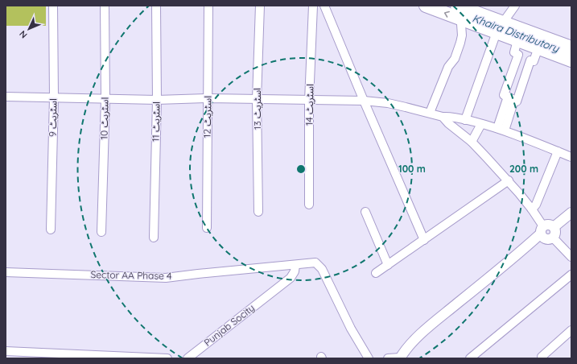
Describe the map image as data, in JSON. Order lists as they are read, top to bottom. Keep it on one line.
{"streets":{"street":["اسٹریٹ 14","اسٹریٹ 13","اسٹریٹ 12","اسٹریٹ 9","اسٹریٹ 10","اسٹریٹ 11","Sector AA Phase 4","Punjab Socity"]},"crossings":[["Sector AA Phase 4","Punjab Socity"]],"water":["Khaira Distributory"],"north":"bottom left","rings":["100 m","200 m"]}
